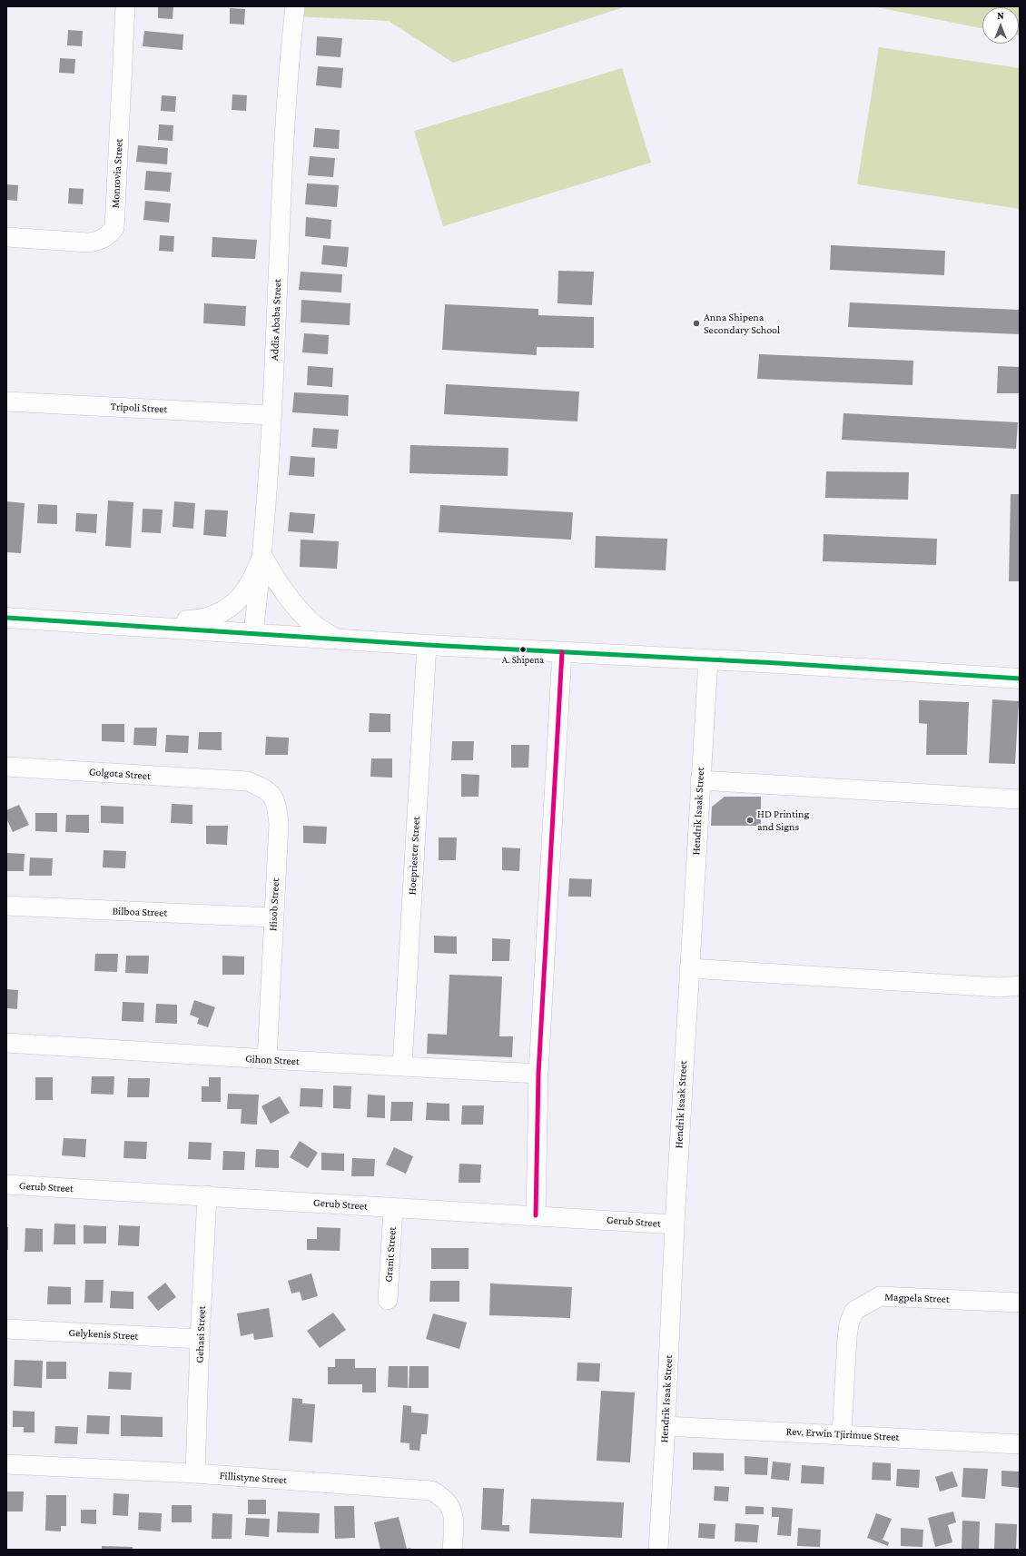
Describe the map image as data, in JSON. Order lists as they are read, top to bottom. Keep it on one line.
{"streets":{"street":["Monrovia Street","Addis Ababa Street","Tripoli Street","Golgota Street","Hendrik Isaak Street","Hoepriester Street","Hisob Street","Bilboa Street","Gihon Street","Gerub Street","Granit Street","Magpela Street","Gelykenis Street","Gehasi Street","Rev. Erwin Tjirimue Street","Fillistyne Street"]},"crossings":[["Addis Ababa Street","Tripoli Street"],["Golgota Street","Hisob Street"],["Hendrik Isaak Street","Gerub Street"],["Hendrik Isaak Street","Rev. Erwin Tjirimue Street"],["Hoepriester Street","Gihon Street"],["Hisob Street","Bilboa Street"],["Hisob Street","Gihon Street"],["Gerub Street","Granit Street"],["Gerub Street","Gehasi Street"],["Magpela Street","Rev. Erwin Tjirimue Street"],["Gelykenis Street","Gehasi Street"],["Gehasi Street","Fillistyne Street"]],"places":["Anna Shipena Secondary School","A. Shipena","HD Printing and Signs"],"north":"top"}
